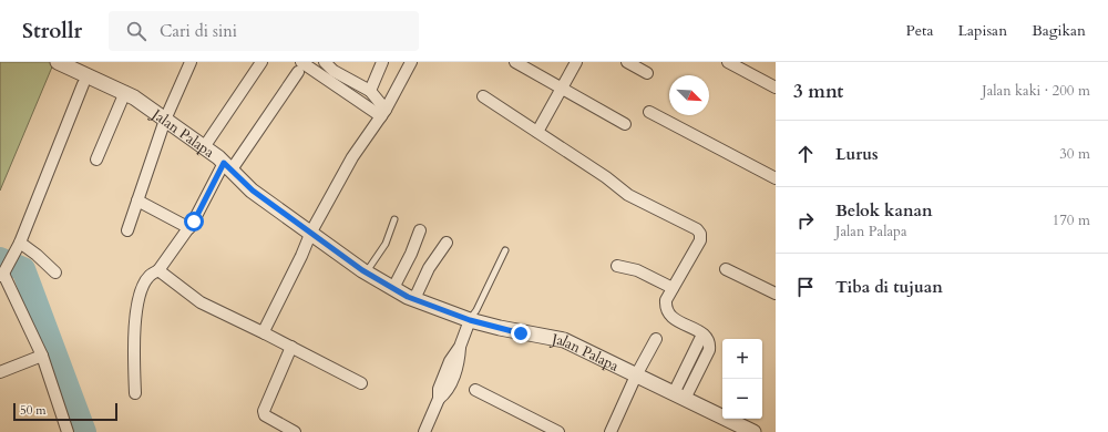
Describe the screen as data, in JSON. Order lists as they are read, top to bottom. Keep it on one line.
{"streets":{"street":["Jalan Palapa"]},"scale_bar":"50 m","north":"bottom right","page":{"header":"Strollr","search":"Cari di sini","nav":["Peta","Lapisan","Bagikan"],"heading":["3 mnt","Jalan kaki · 200 m"],"list":[["Lurus","30 m"],["Belok kanan","Jalan Palapa","170 m"],"Tiba di tujuan"],"map_buttons":["+","−"],"scale":"50 m"}}
